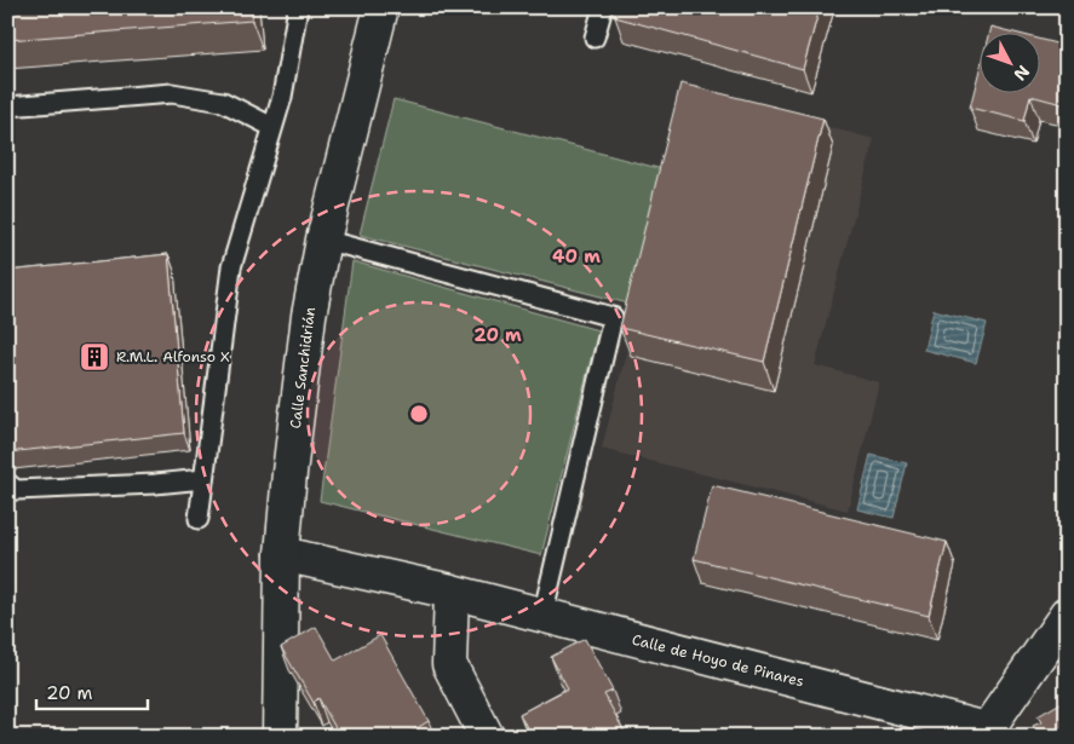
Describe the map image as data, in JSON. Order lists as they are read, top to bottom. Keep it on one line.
{"streets":{"street":["Calle Sanchidrián","Calle de Hoyo de Pinares"]},"crossings":[["Calle Sanchidrián","Calle de Hoyo de Pinares"]],"places":{"building":["R.M.L. Alfonso X"]},"scale_bar":"20 m","north":"bottom right","rings":["40 m","20 m"]}
